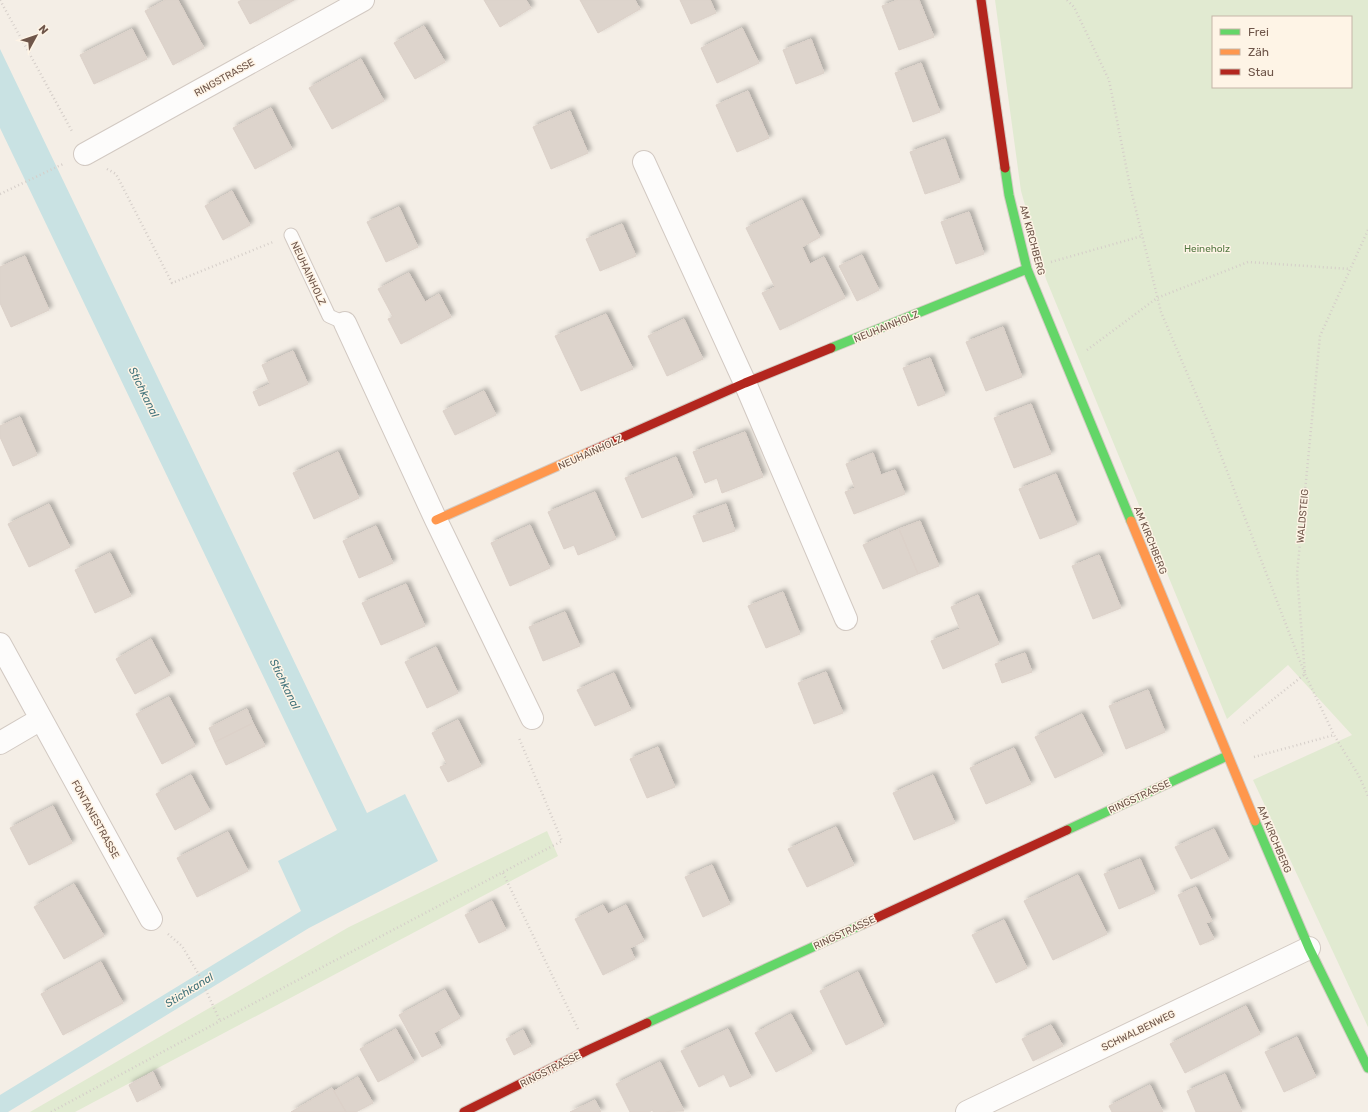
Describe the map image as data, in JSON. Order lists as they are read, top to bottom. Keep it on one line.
{"streets":{"street":["RINGSTRASSE","AM KIRCHBERG","NEUHAINHOLZ","FONTANESTRASSE","SCHWALBENWEG"],"path":["WALDSTEIG"]},"crossings":[["RINGSTRASSE","AM KIRCHBERG"],["AM KIRCHBERG","NEUHAINHOLZ"],["AM KIRCHBERG","SCHWALBENWEG"]],"water":["Stichkanal"],"parks":["Heineholz"],"legend":["Frei","Zäh","Stau"],"north":"top right"}
